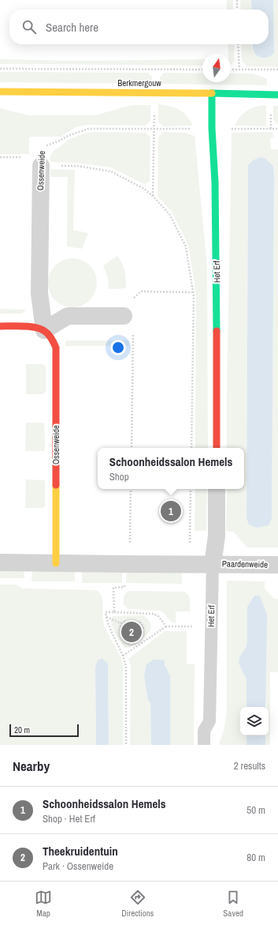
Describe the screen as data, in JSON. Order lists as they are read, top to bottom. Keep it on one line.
{"streets":{"street":["Berkmergouw","Ossenweide","Het Erf","Paardenweide"]},"crossings":[["Berkmergouw","Het Erf"],["Ossenweide","Het Erf"],["Het Erf","Paardenweide"]],"scale_bar":"20 m","north":"top","page":{"search":"Search here","popup":["Schoonheidssalon Hemels","Shop"],"pins":["1","2"],"scale":"20 m","heading":["Nearby","2 results"],"list":[{"mark":"1","name":"Schoonheidssalon Hemels","note":"Shop · Het Erf","value":"50 m"},{"mark":"2","name":"Theekruidentuin","note":"Park · Ossenweide","value":"80 m"}],"nav":["Map","Directions","Saved"]}}
